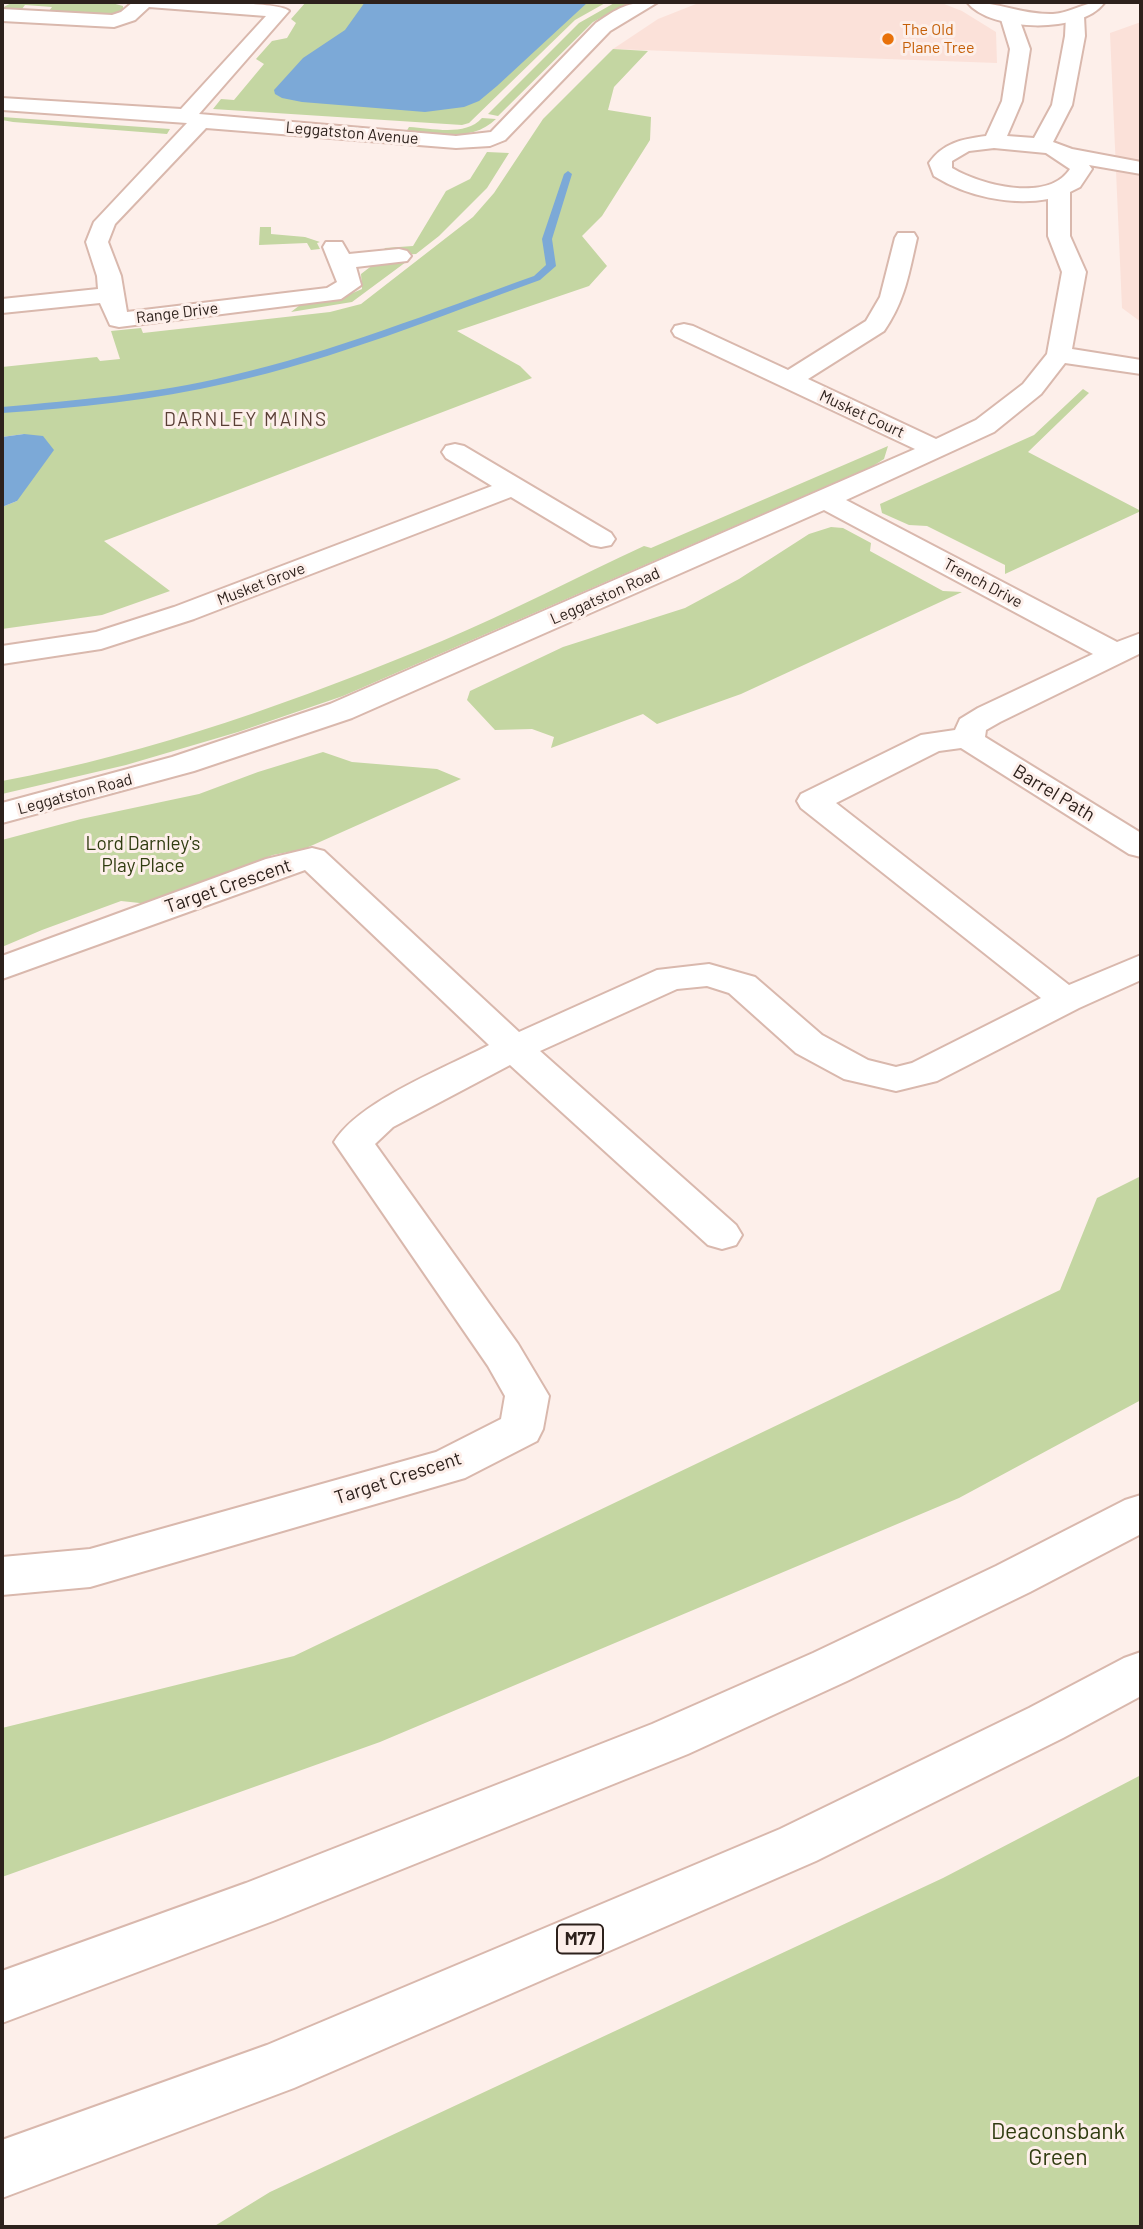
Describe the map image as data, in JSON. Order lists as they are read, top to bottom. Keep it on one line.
{"streets":{"main road":["Leggatston Avenue","Range Drive","Musket Court","Trench Drive","Musket Grove","Leggatston Road","Barrel Path","Target Crescent","M77"]},"crossings":[["Leggatston Avenue","Range Drive"],["Musket Court","Leggatston Road"],["Trench Drive","Leggatston Road"]],"districts":["DARNLEY MAINS"],"parks":["Lord Darnley's Play Place","Deaconsbank Green"],"places":["The Old Plane Tree"]}
